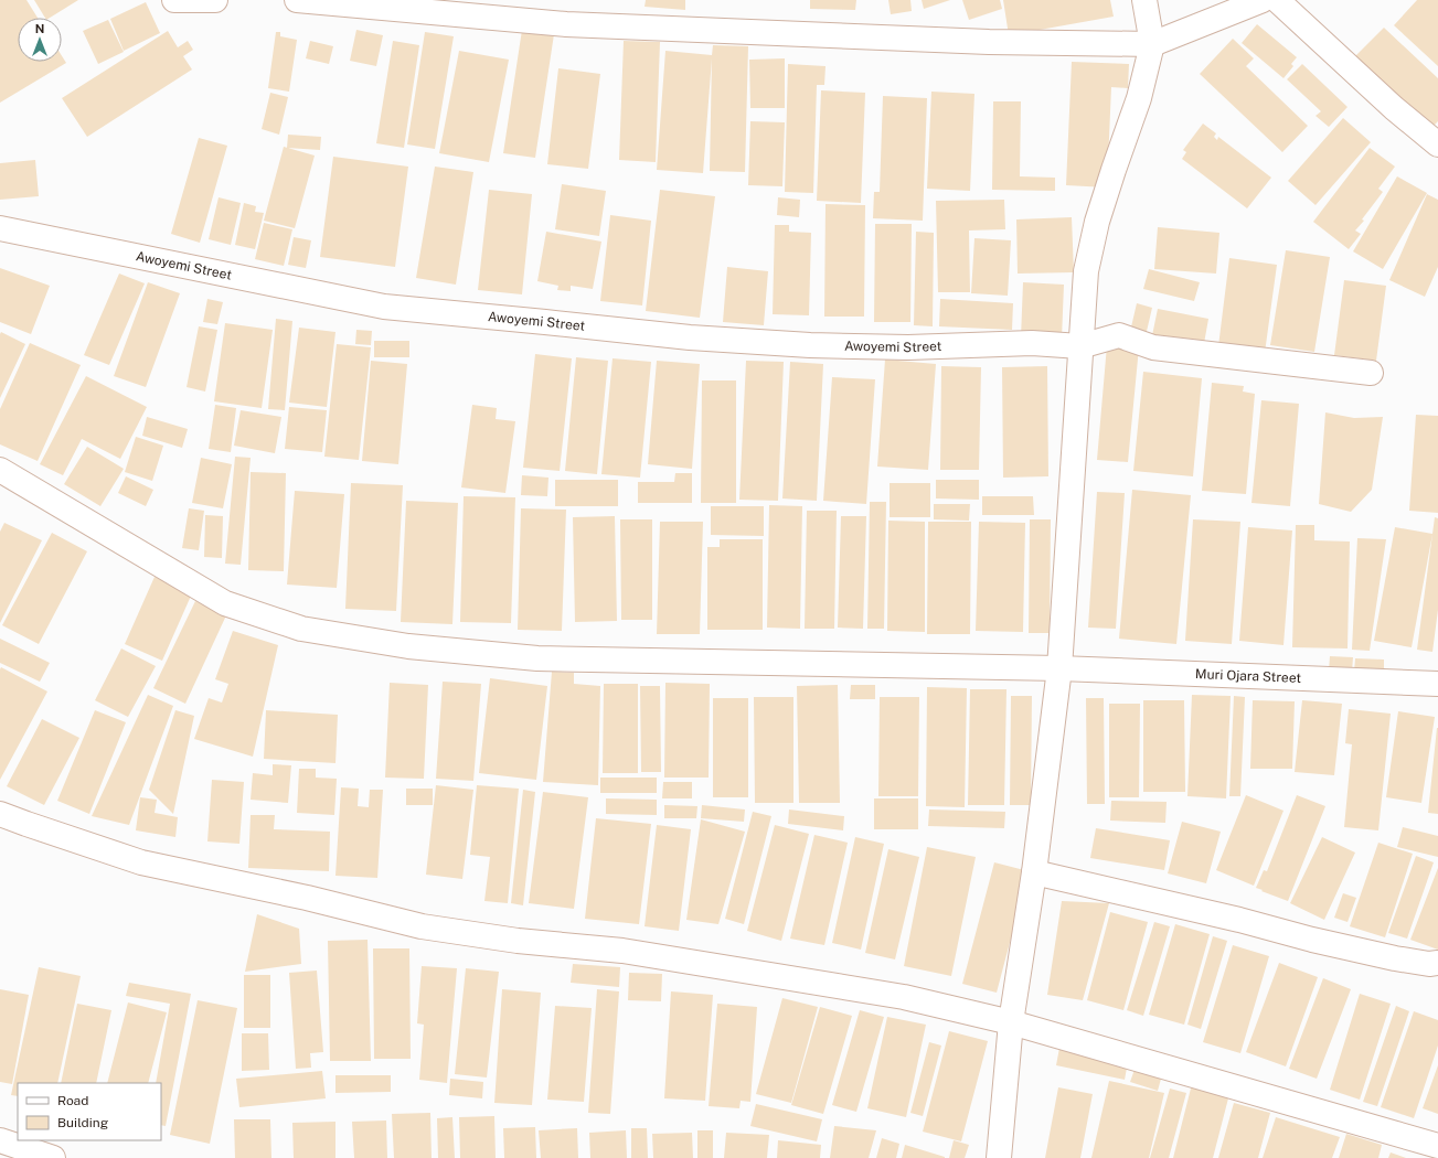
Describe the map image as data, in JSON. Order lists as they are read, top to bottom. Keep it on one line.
{"streets":{"street":["Awoyemi Street","Muri Ojara Street"]},"legend":["Road","Building"],"north":"top"}
